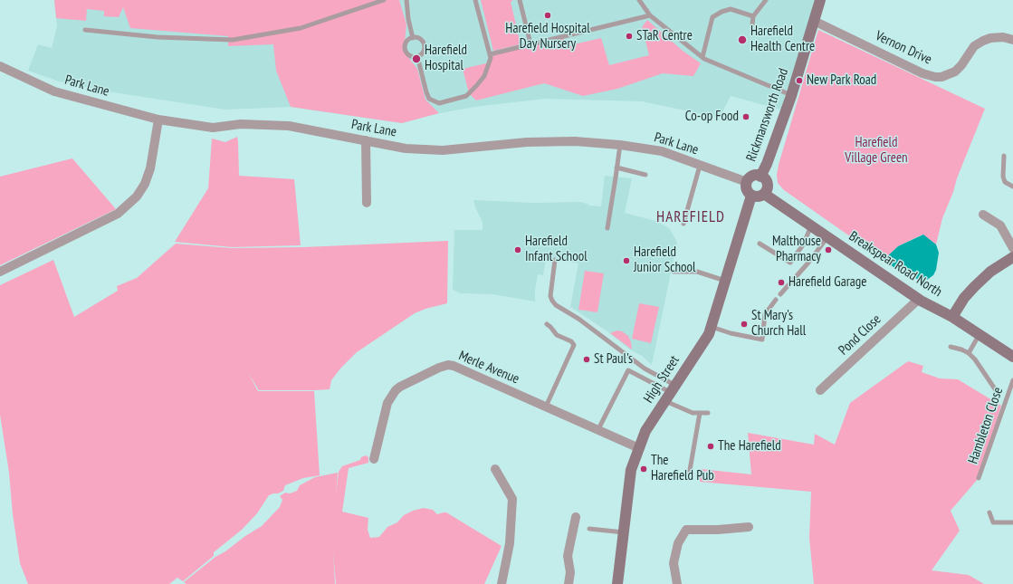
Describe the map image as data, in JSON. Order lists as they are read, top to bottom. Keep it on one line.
{"streets":{"street":["Vernon Drive","Park Lane","Rickmansworth Road","Breakspear Road North","Pond Close","Merle Avenue","High Street"],"lane":["Hambleton Close"]},"crossings":[["Vernon Drive","Rickmansworth Road"],["Park Lane","Rickmansworth Road"],["Park Lane","Breakspear Road North"],["Park Lane","High Street"],["Rickmansworth Road","Breakspear Road North"],["Rickmansworth Road","High Street"],["Breakspear Road North","Pond Close"],["Breakspear Road North","High Street"],["Merle Avenue","High Street"]],"districts":["HAREFIELD"],"parks":["Harefield Village Green"],"places":["Harefield Hospital Day Nursery","STaR Centre","Harefield Health Centre","Harefield Hospital","New Park Road","Co-op Food","Harefield Infant School","Malthouse Pharmacy","Harefield Junior School","Harefield Garage","St Mary's Church Hall","St Paul's","The Harefield","The Harefield Pub"]}
